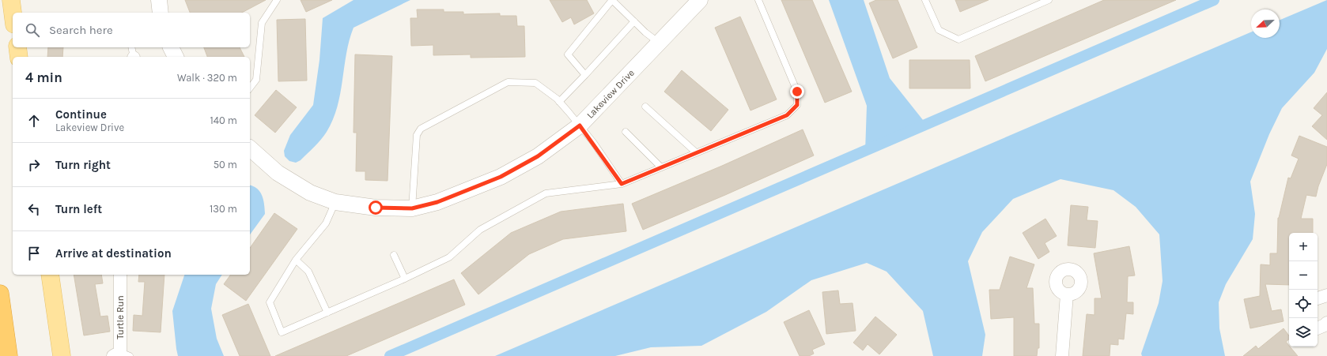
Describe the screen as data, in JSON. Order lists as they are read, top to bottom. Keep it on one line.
{"streets":{"street":["Lakeview Drive","Turtle Run"]},"north":"bottom left","page":{"search":"Search here","heading":["4 min","Walk · 320 m"],"list":[["Continue","Lakeview Drive","140 m"],["Turn right","50 m"],["Turn left","130 m"],"Arrive at destination"],"map_buttons":["+","−"]}}
